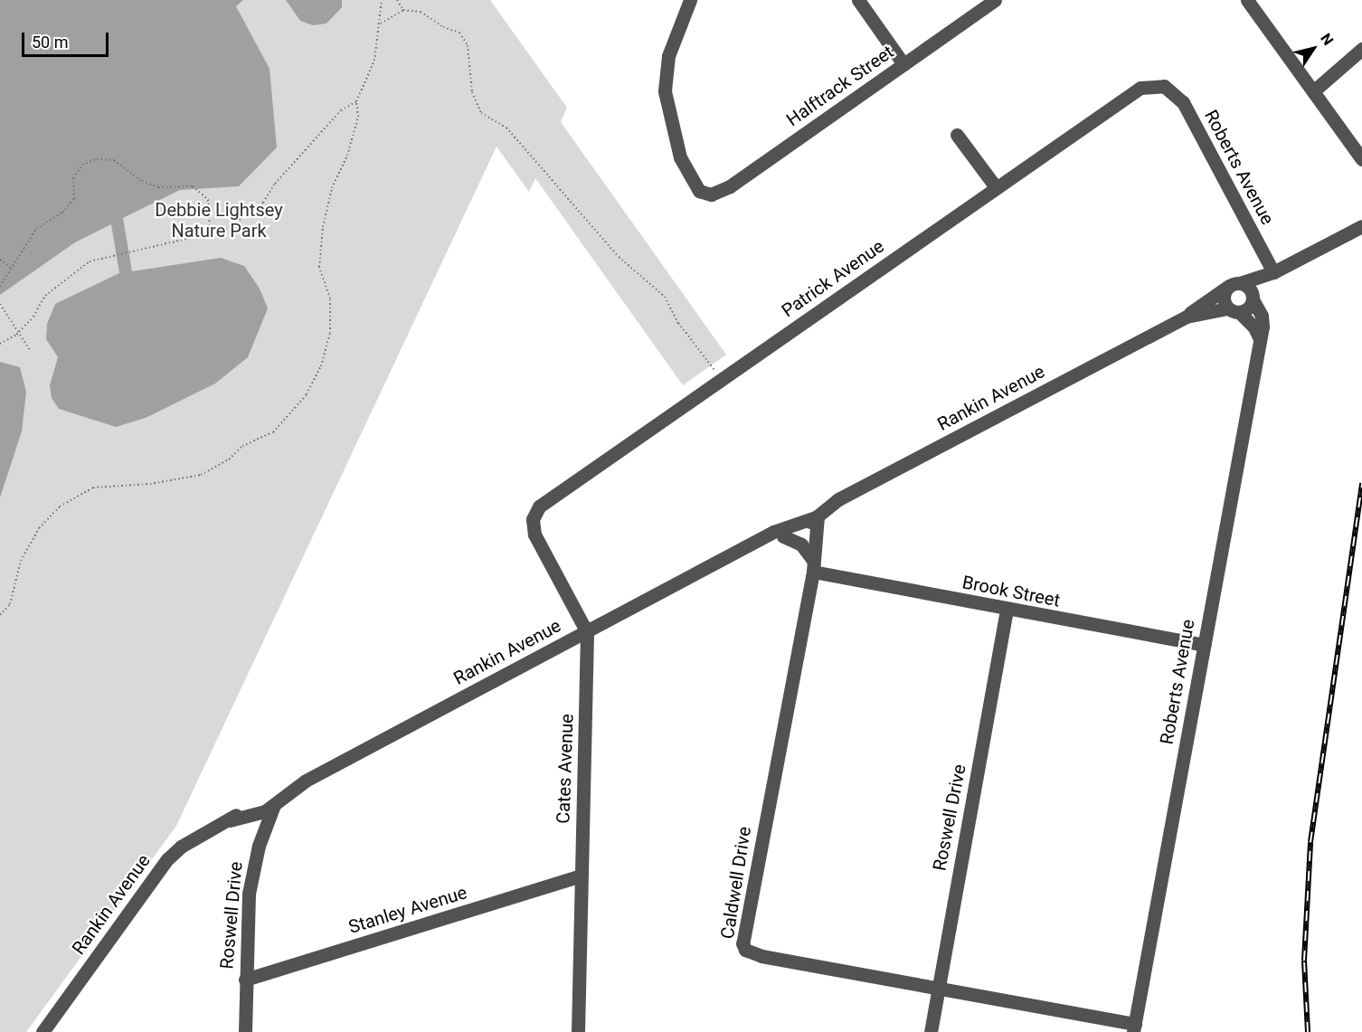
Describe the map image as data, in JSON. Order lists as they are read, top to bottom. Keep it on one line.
{"streets":{"street":["Halftrack Street","Roberts Avenue","Patrick Avenue","Rankin Avenue","Brook Street","Cates Avenue","Roswell Drive","Caldwell Drive","Stanley Avenue"]},"crossings":[["Roberts Avenue","Patrick Avenue"],["Roberts Avenue","Rankin Avenue"],["Roberts Avenue","Brook Street"],["Roberts Avenue","Caldwell Drive"],["Patrick Avenue","Cates Avenue"],["Rankin Avenue","Cates Avenue"],["Rankin Avenue","Roswell Drive"],["Rankin Avenue","Caldwell Drive"],["Brook Street","Roswell Drive"],["Brook Street","Caldwell Drive"],["Cates Avenue","Stanley Avenue"],["Roswell Drive","Caldwell Drive"],["Roswell Drive","Stanley Avenue"]],"parks":["Debbie Lightsey Nature Park"],"scale_bar":"50 m","north":"top right"}
